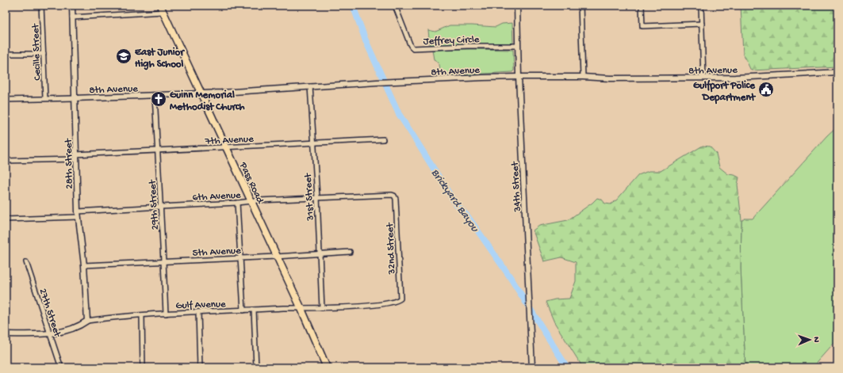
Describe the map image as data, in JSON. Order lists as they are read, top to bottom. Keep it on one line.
{"streets":{"main road":["Pass Road"],"street":["Jeffrey Circle","Cecille Street","8th Avenue","7th Avenue","28th Street","34th Street","6th Avenue","31st Street","29th Street","32nd Street","5th Avenue","Gulf Avenue","27th Street"]},"crossings":[["Jeffrey Circle","34th Street"],["8th Avenue","28th Street"],["8th Avenue","Pass Road"],["8th Avenue","34th Street"],["8th Avenue","31st Street"],["8th Avenue","29th Street"],["7th Avenue","28th Street"],["7th Avenue","Pass Road"],["7th Avenue","31st Street"],["7th Avenue","29th Street"],["28th Street","6th Avenue"],["28th Street","5th Avenue"],["28th Street","Gulf Avenue"],["Pass Road","6th Avenue"],["Pass Road","5th Avenue"],["Pass Road","Gulf Avenue"],["6th Avenue","31st Street"],["6th Avenue","29th Street"],["6th Avenue","32nd Street"],["31st Street","5th Avenue"],["31st Street","Gulf Avenue"],["29th Street","5th Avenue"],["29th Street","Gulf Avenue"],["32nd Street","Gulf Avenue"],["Gulf Avenue","27th Street"]],"water":["Brickyard Bayou"],"places":{"school or university":["East Junior High School"],"public building":["Gulfport Police Department"],"church":["Guinn Memorial Methodist Church"]},"north":"right"}
